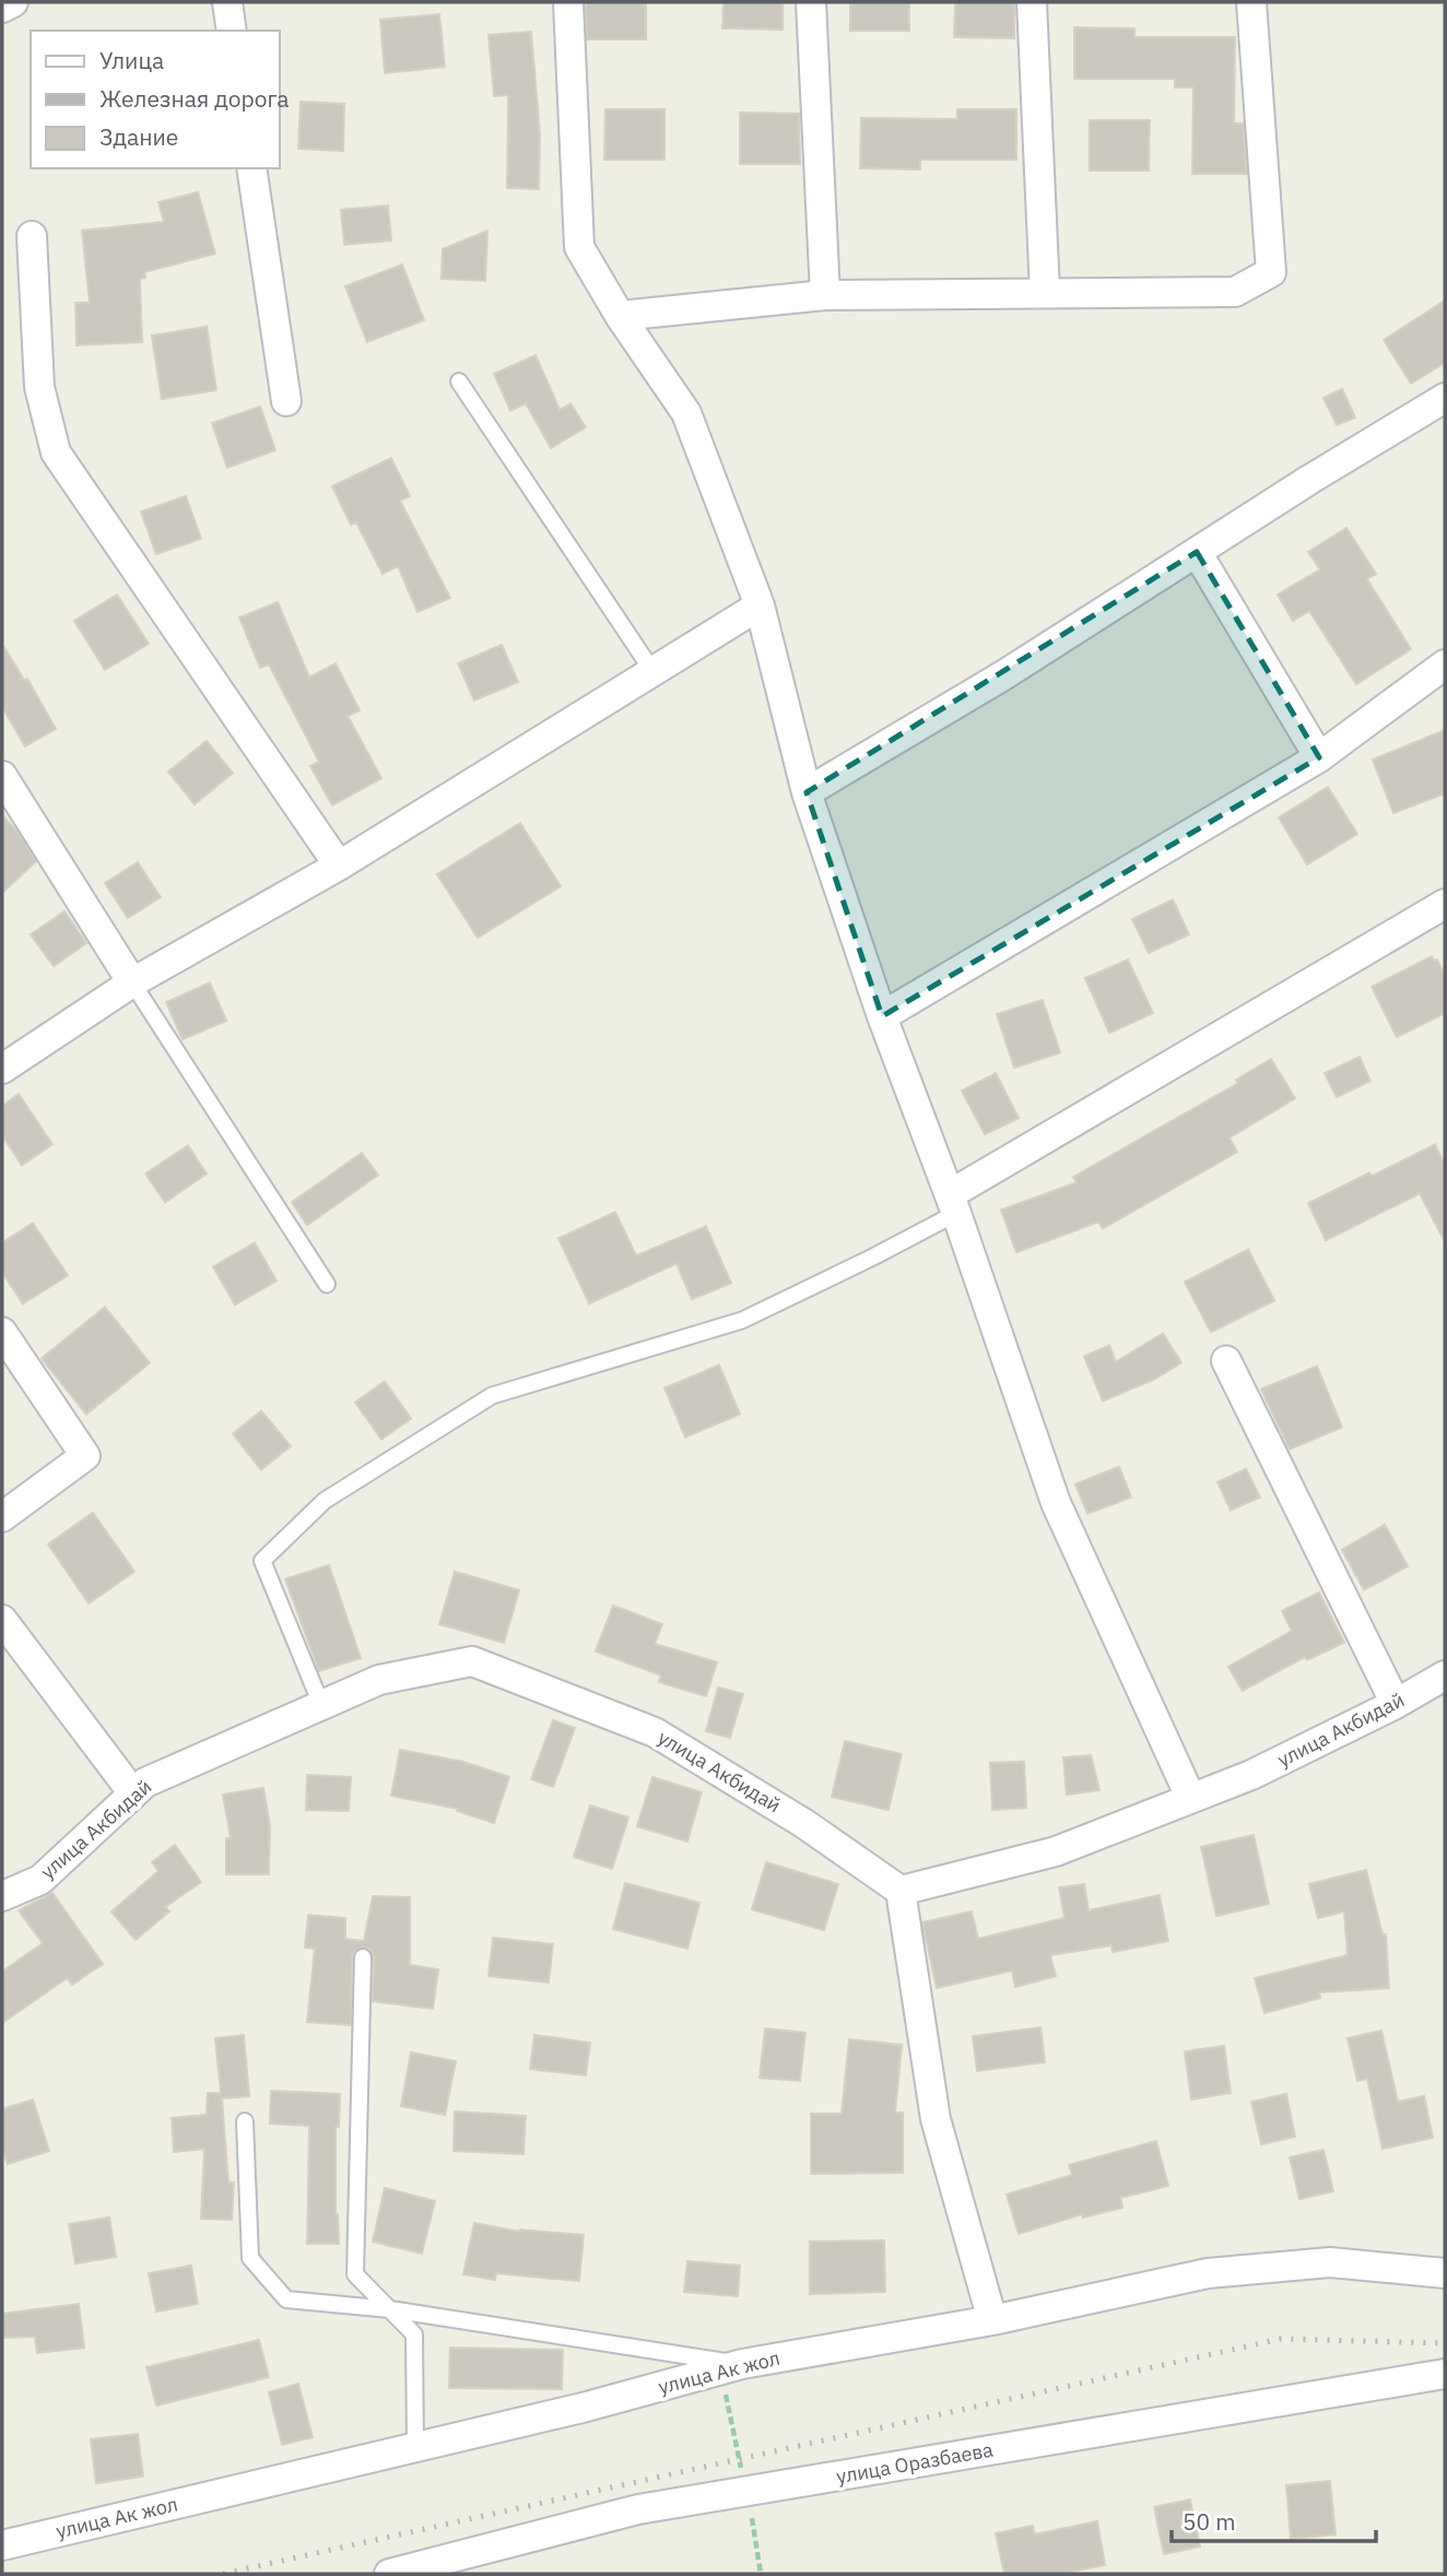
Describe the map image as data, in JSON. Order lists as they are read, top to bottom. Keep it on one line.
{"streets":{"street":["улица Акбидай","улица Ак жол","улица Оразбаева"]},"legend":["Улица","Железная дорога","Здание"],"scale_bar":"50 m"}
